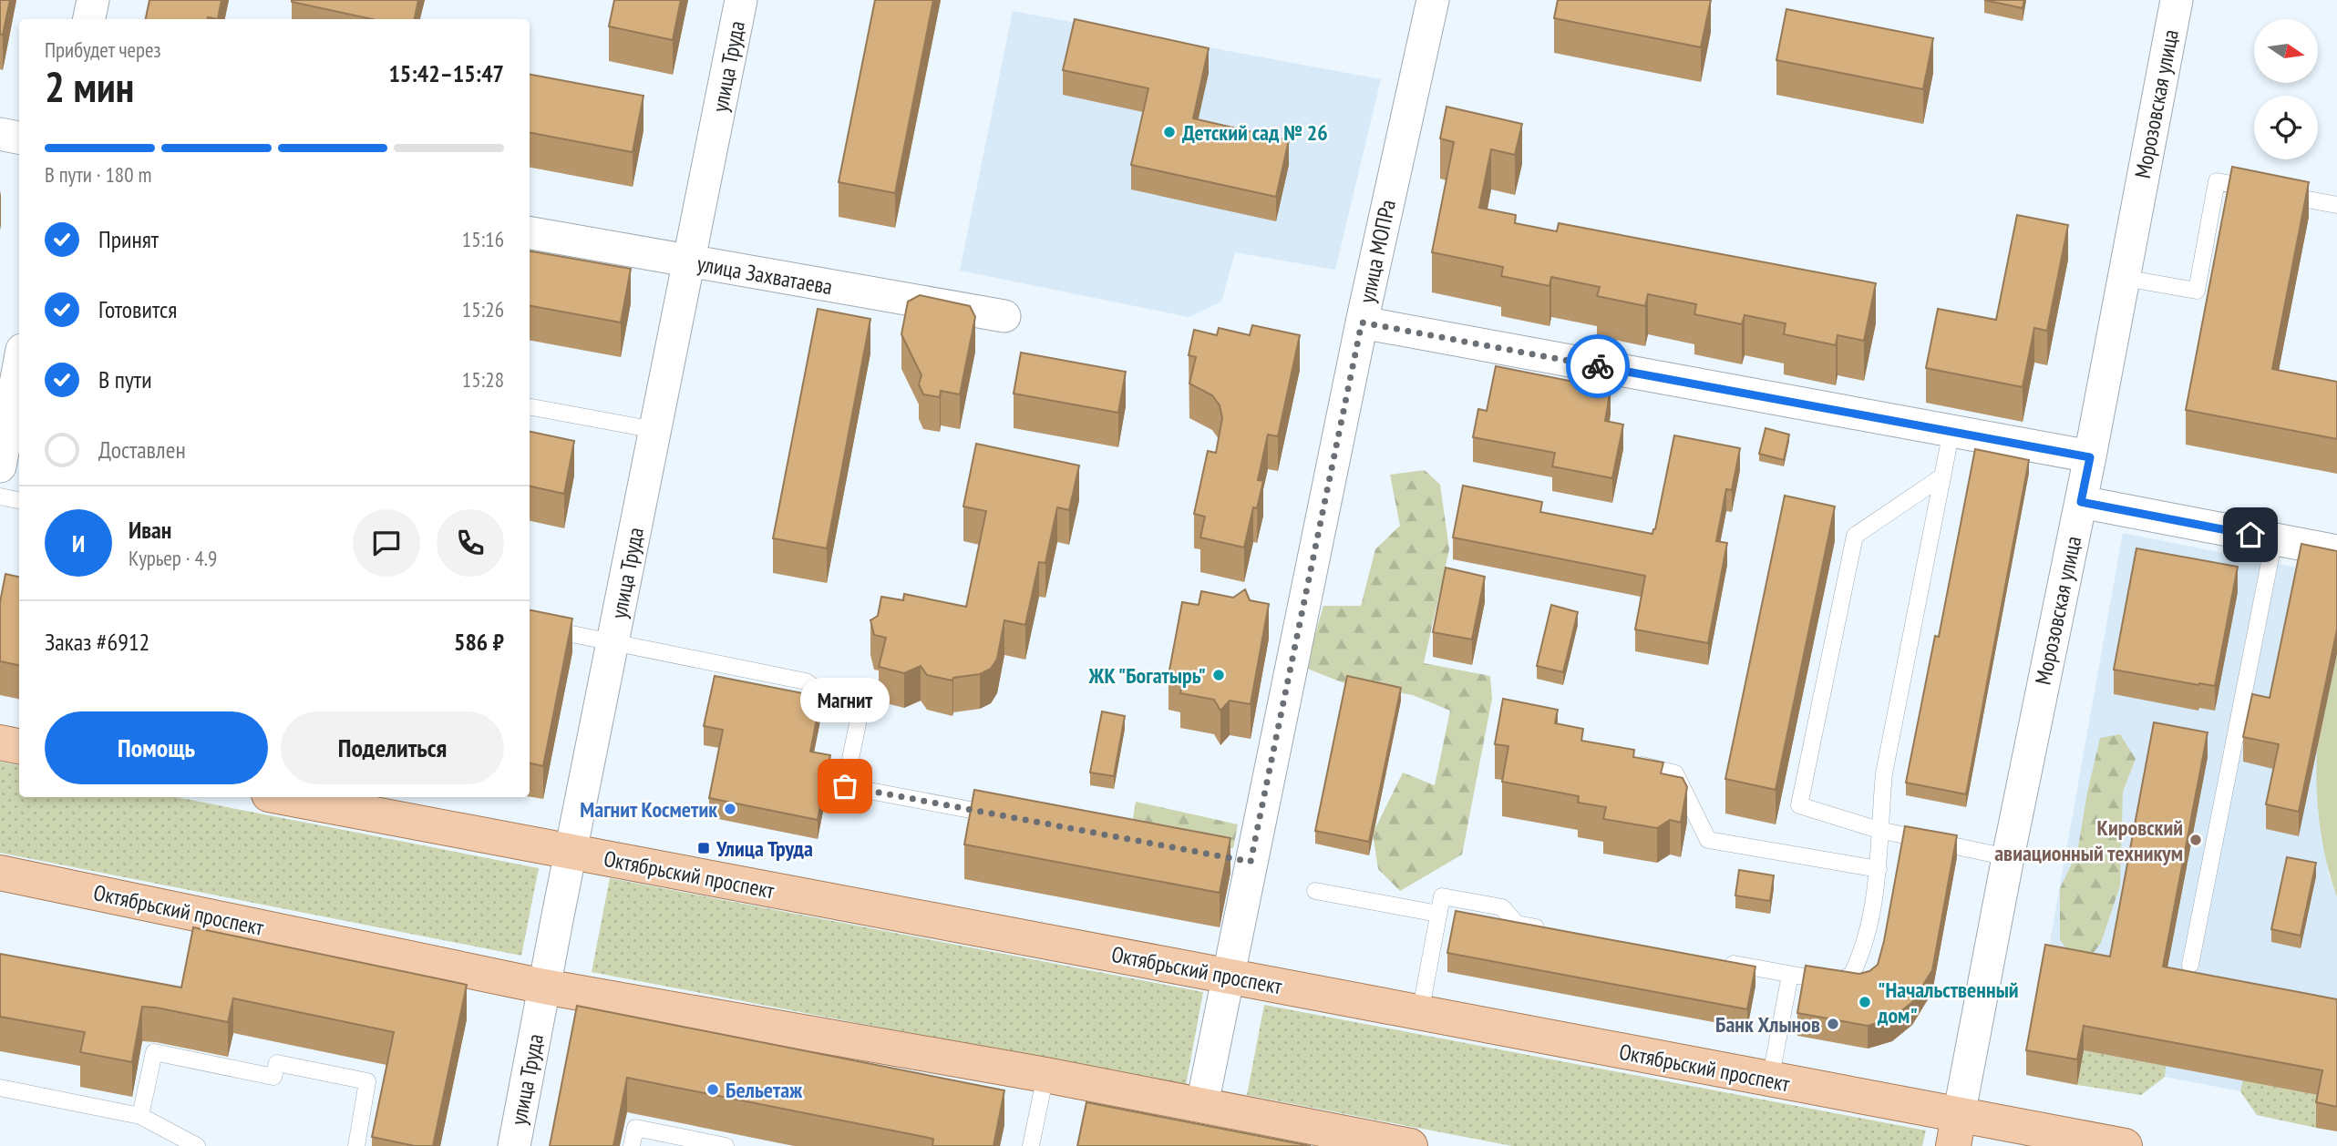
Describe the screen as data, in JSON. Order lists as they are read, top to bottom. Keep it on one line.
{"streets":{"main road":["Октябрьский проспект"],"street":["улица Труда","Морозовская улица","улица МОПРа","улица Захватаева"]},"crossings":[["улица Труда","улица Захватаева"],["улица Труда","Октябрьский проспект"],["Морозовская улица","Октябрьский проспект"],["улица МОПРа","Октябрьский проспект"]],"places":{"other":["Детский сад № 26","ЖК \"Богатырь\"","Магнит","Магнит Косметик","Кировский авиационный техникум","\"Начальственный дом\"","Банк Хлынов","Бельетаж"],"transit":["Улица Труда"]},"north":"right","page":{"heading":["2 мин","Прибудет через","15:42–15:47"],"panel":["Иван","Курьер · 4.9","Заказ #6912","586 ₽"],"bar":"В пути · 180 m","list":[["Принят","15:16"],["Готовится","15:26"],["В пути","15:28"],"Доставлен"],"round":"И","bubble":"Магнит","buttons":["Помощь","Поделиться"]}}
